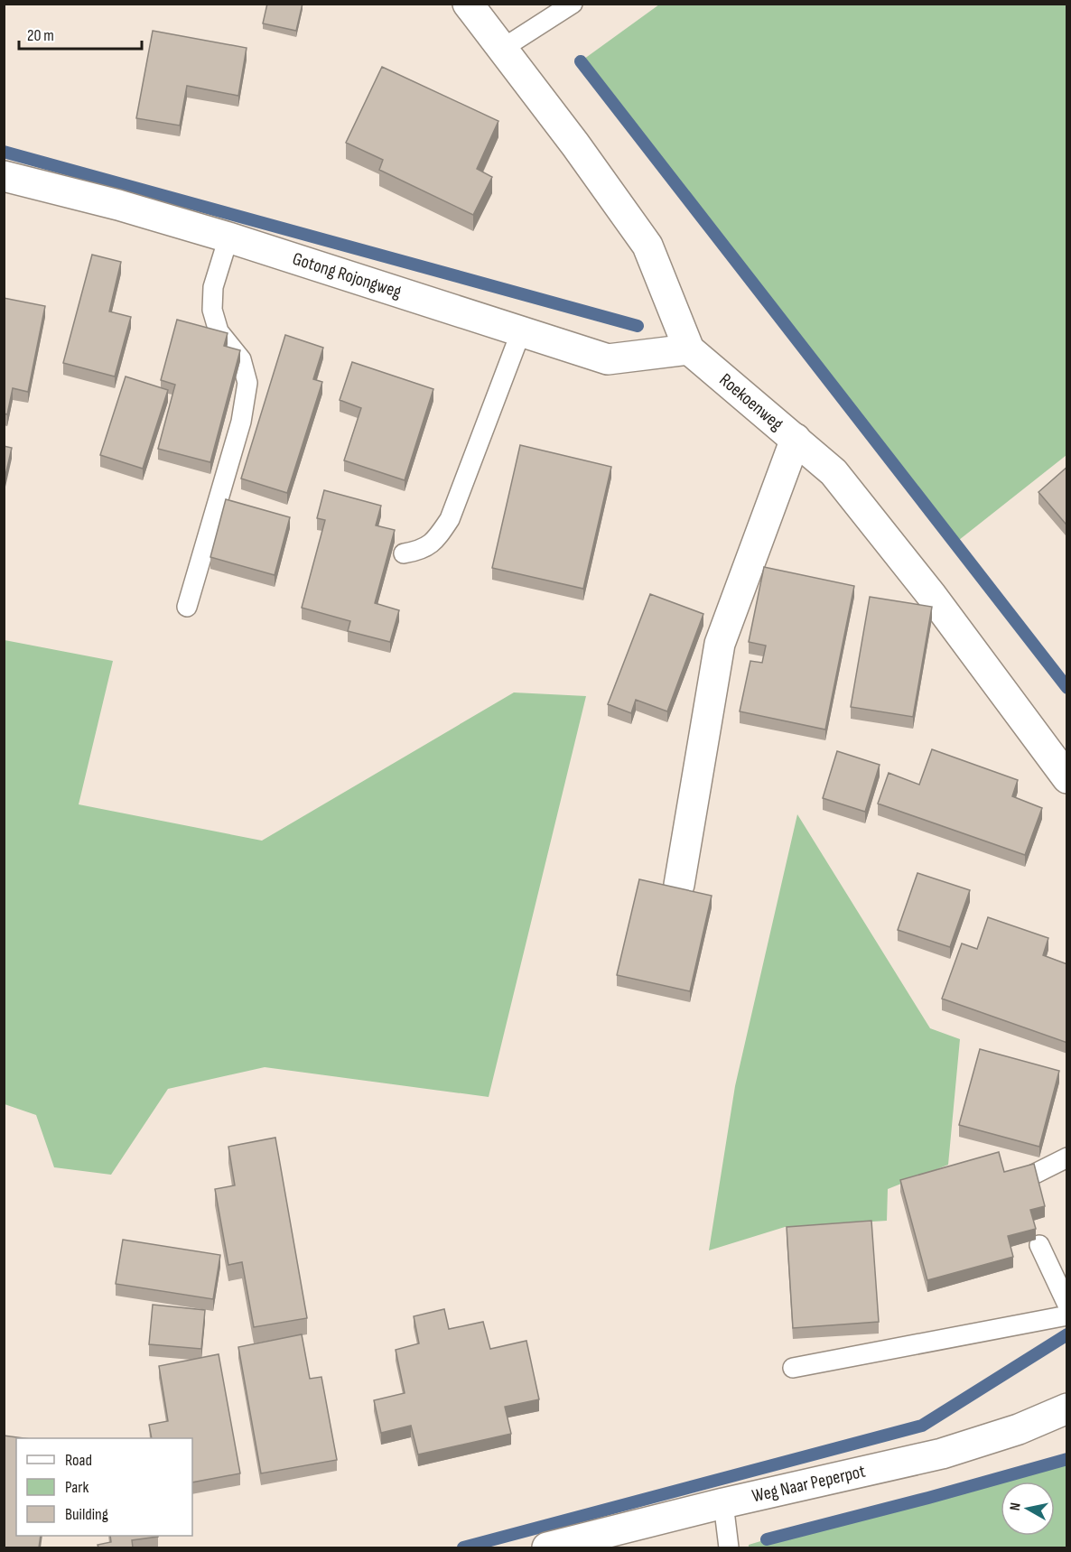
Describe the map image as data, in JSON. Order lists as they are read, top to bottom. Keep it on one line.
{"streets":{"street":["Gotong Rojongweg","Roekoenweg","Weg Naar Peperpot"]},"crossings":[["Gotong Rojongweg","Roekoenweg"]],"legend":["Road","Park","Building"],"scale_bar":"20 m","north":"left"}
